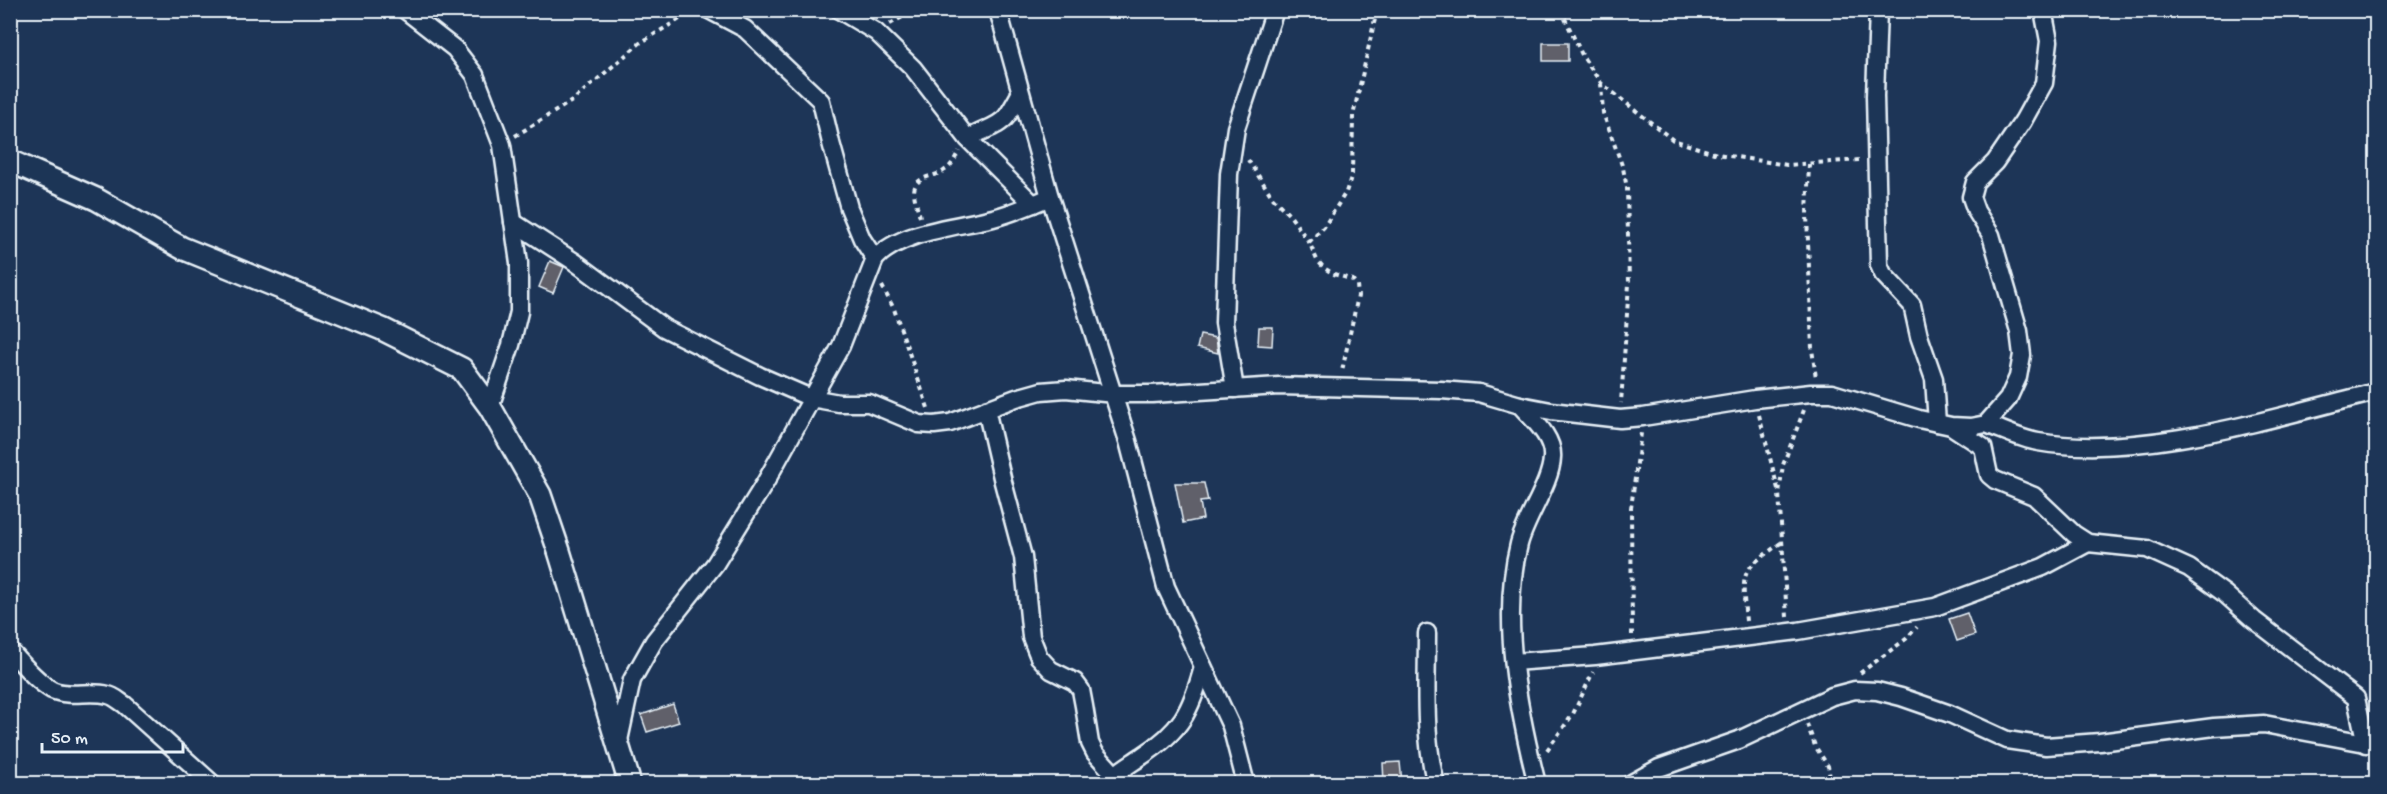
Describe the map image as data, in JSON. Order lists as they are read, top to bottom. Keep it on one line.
{"scale_bar":"50 m"}
